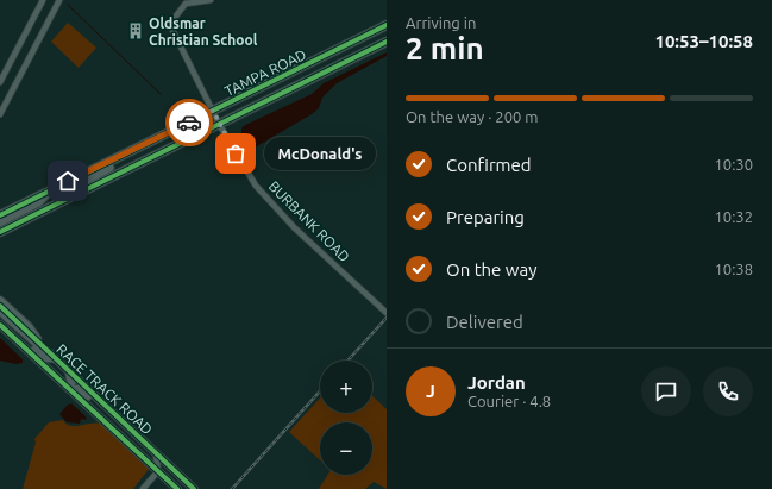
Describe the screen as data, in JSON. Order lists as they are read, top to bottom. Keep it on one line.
{"streets":{"main road":["TAMPA ROAD","RACE TRACK ROAD"],"street":["BURBANK ROAD"]},"crossings":[["TAMPA ROAD","BURBANK ROAD"]],"places":{"building":["Oldsmar Christian School"],"other":["McDonald's"]},"page":{"heading":["2 min","Arriving in","10:53–10:58"],"panel":["Jordan","Courier · 4.8"],"bar":"On the way · 200 m","bubble":"McDonald's","list":[["Confirmed","10:30"],["Preparing","10:32"],["On the way","10:38"],"Delivered"],"map_buttons":["+","−"],"round":"J"}}
